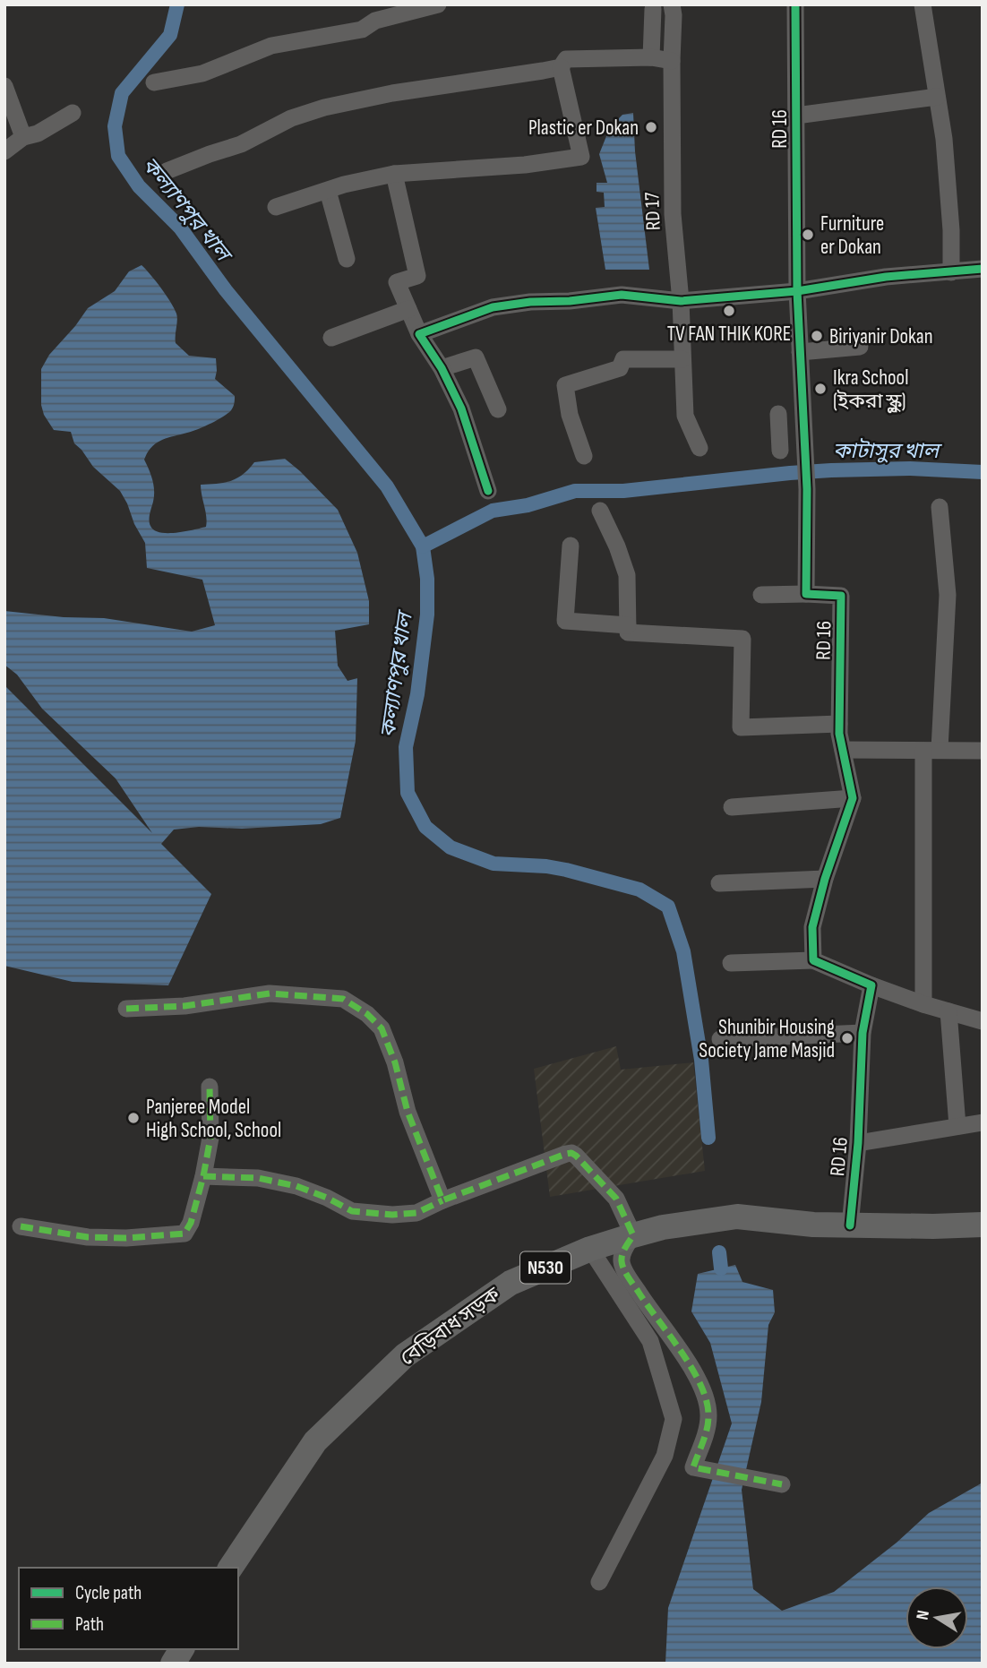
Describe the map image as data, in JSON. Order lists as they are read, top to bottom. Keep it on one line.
{"streets":{"highway":["N530","বেড়িবাধ সড়ক"],"street":["RD 16","RD 17"]},"crossings":[["RD 16","বেড়িবাধ সড়ক"]],"water":["কল্যাণপুর খাল","কাটাসুর খাল"],"places":["Plastic er Dokan","Furniture er Dokan","TV FAN THIK KORE","Biriyanir Dokan","Ikra School (ইকরা স্কুল)","Shunibir Housing Society Jame Masjid","Panjeree Model High School, School"],"legend":["Cycle path","Path"],"north":"left"}
